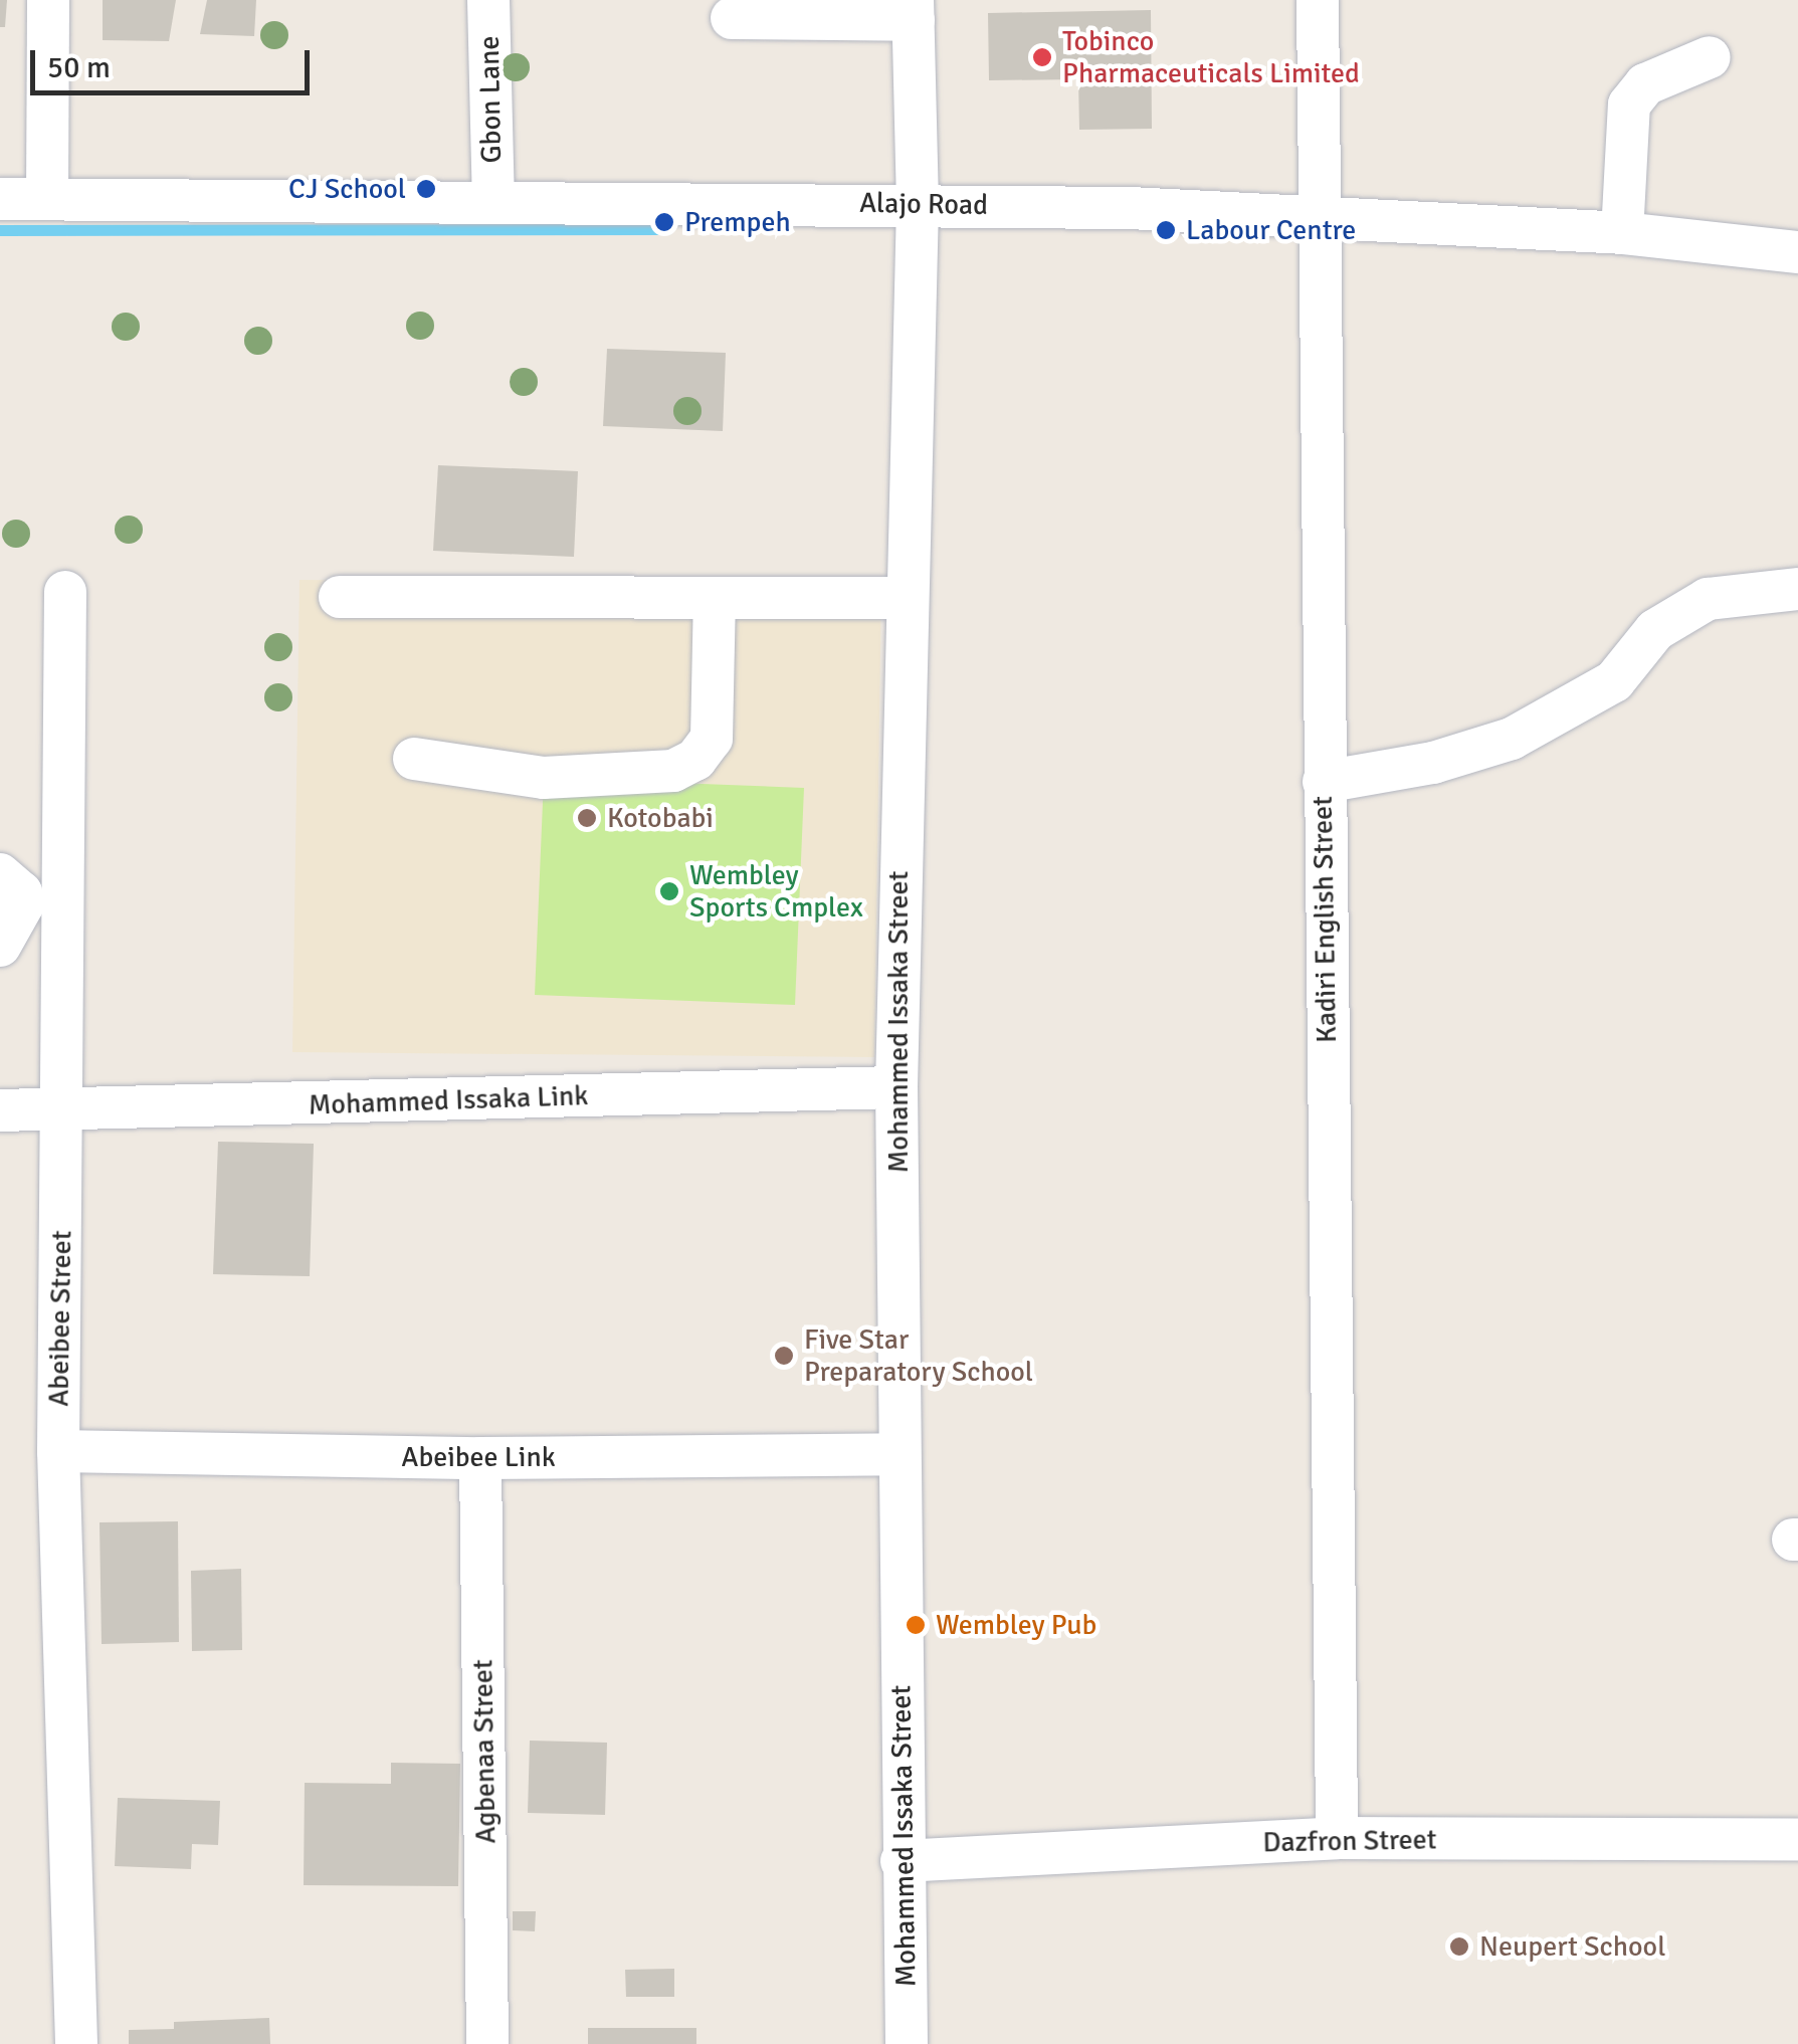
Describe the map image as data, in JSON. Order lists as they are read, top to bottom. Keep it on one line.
{"streets":{"street":["Gbon Lane","Alajo Road","Kadiri English Street","Mohammed Issaka Street","Mohammed Issaka Link","Abeibee Street","Abeibee Link","Agbenaa Street","Dazfron Street"]},"crossings":[["Gbon Lane","Alajo Road"],["Alajo Road","Kadiri English Street"],["Alajo Road","Mohammed Issaka Street"],["Kadiri English Street","Dazfron Street"],["Mohammed Issaka Street","Mohammed Issaka Link"],["Mohammed Issaka Street","Abeibee Link"],["Mohammed Issaka Street","Dazfron Street"],["Mohammed Issaka Link","Abeibee Street"],["Abeibee Street","Abeibee Link"],["Abeibee Link","Agbenaa Street"]],"places":["Tobinco Pharmaceuticals Limited","CJ School","Prempeh","Labour Centre","Kotobabi","Wembley Sports Cmplex","Five Star Preparatory School","Wembley Pub","Neupert School"],"scale_bar":"50 m"}
